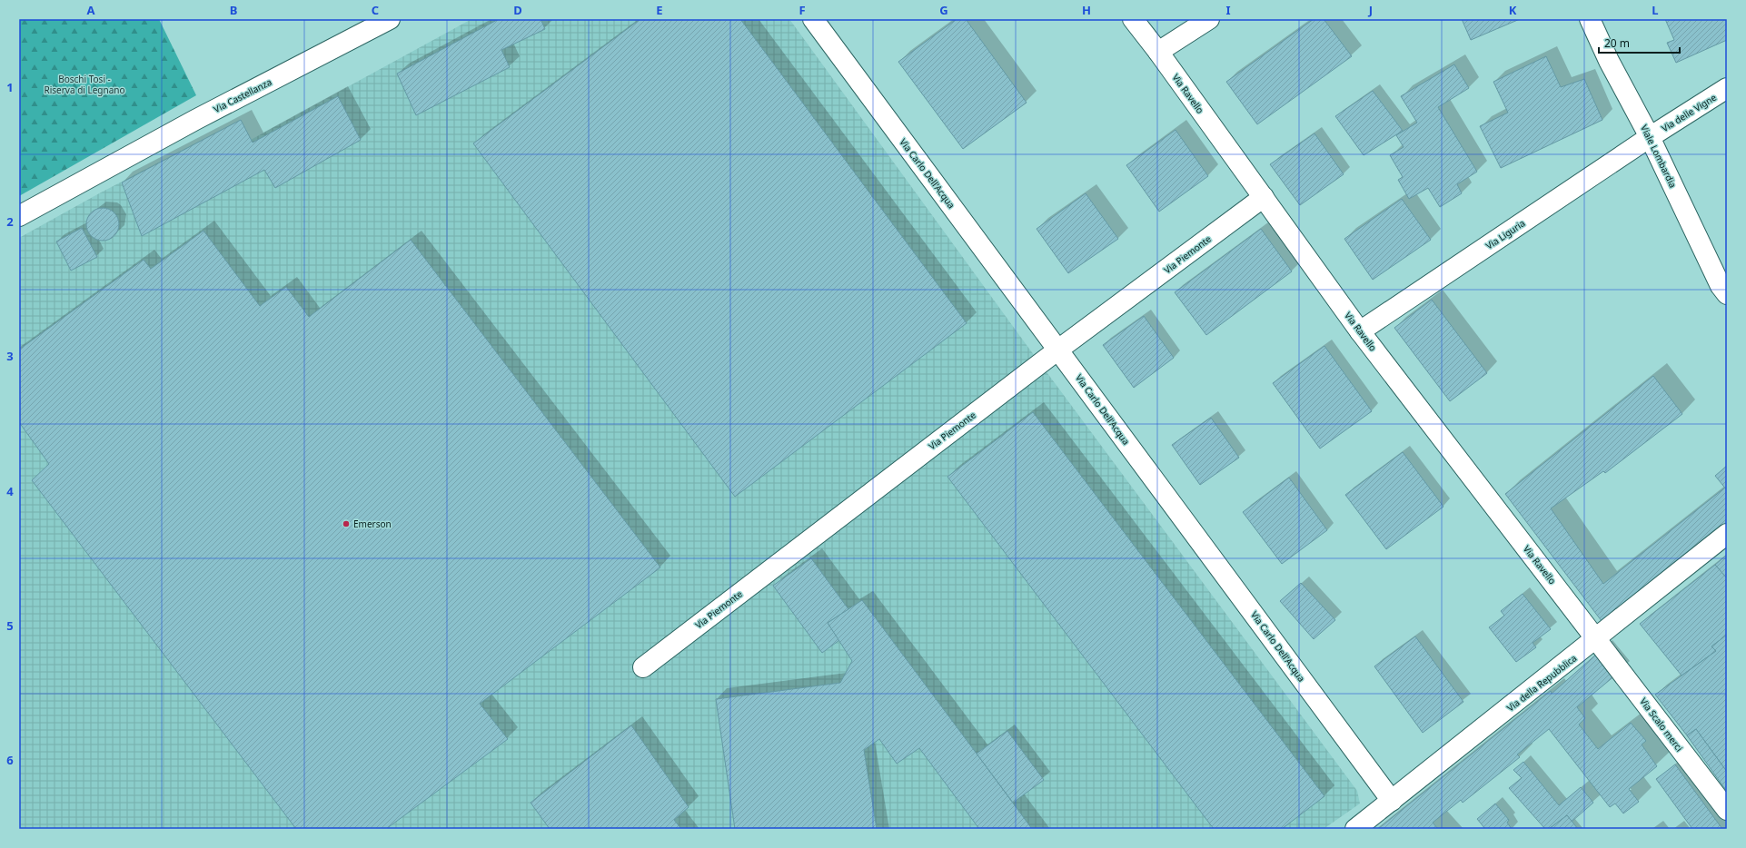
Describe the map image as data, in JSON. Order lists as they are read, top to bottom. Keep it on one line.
{"streets":{"street":["Via Ravello","Via Castellanza","Via delle Vigne","Viale Lombardia","Via Carlo Dell'Acqua","Via Liguria","Via Piemonte","Via della Repubblica","Via Scalo merci"]},"crossings":[["Via Ravello","Via Liguria"],["Via Ravello","Via Piemonte"],["Via Ravello","Via della Repubblica"],["Via Ravello","Via Scalo merci"],["Via delle Vigne","Viale Lombardia"],["Via delle Vigne","Via Liguria"],["Viale Lombardia","Via Liguria"],["Via Carlo Dell'Acqua","Via Piemonte"],["Via Carlo Dell'Acqua","Via della Repubblica"],["Via della Repubblica","Via Scalo merci"]],"parks":["Boschi Tosi - Riserva di Legnano"],"places":["Emerson"],"scale_bar":"20 m","grid":{"columns":["A","B","C","D","E","F","G","H","I","J","K","L"],"rows":["1","2","3","4","5","6"]}}
